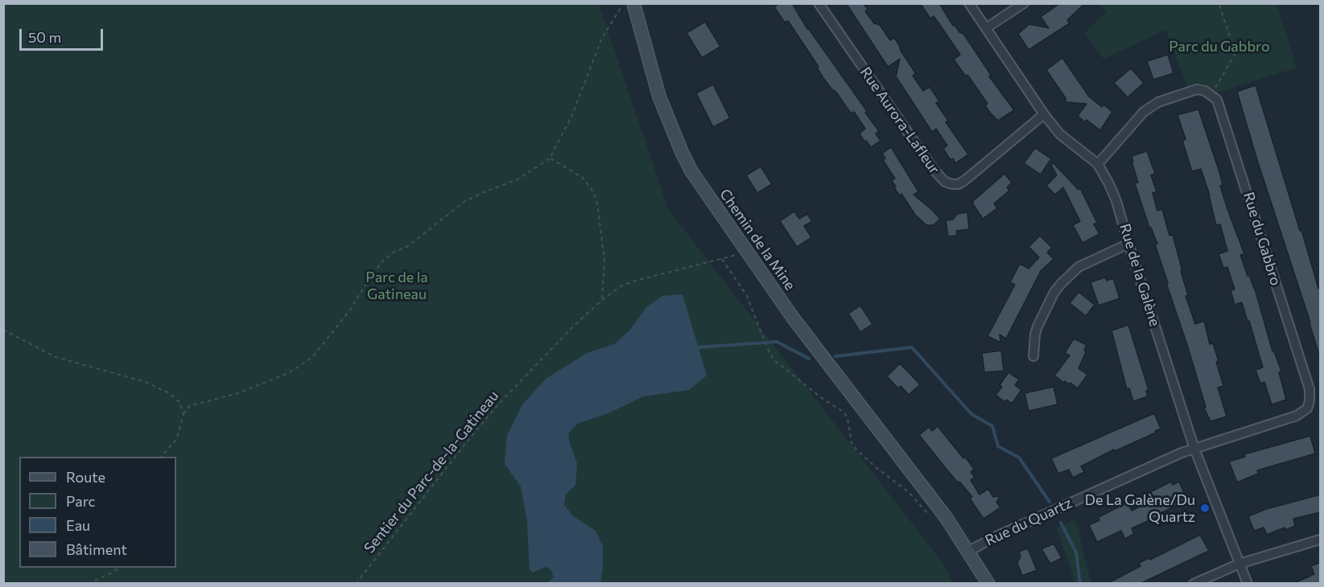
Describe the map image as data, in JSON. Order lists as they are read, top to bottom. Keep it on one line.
{"streets":{"street":["Rue Aurora-Lafleur","Rue du Gabbro","Chemin de la Mine","Rue de la Galène","Rue du Quartz"],"path":["Sentier du Parc-de-la-Gatineau"]},"crossings":[["Rue Aurora-Lafleur","Rue de la Galène"],["Rue du Gabbro","Rue de la Galène"],["Rue du Gabbro","Rue du Quartz"],["Chemin de la Mine","Sentier du Parc-de-la-Gatineau"],["Chemin de la Mine","Rue du Quartz"],["Rue de la Galène","Rue du Quartz"]],"parks":["Parc du Gabbro","Parc de la Gatineau"],"places":["De La Galène/Du Quartz"],"legend":["Route","Parc","Eau","Bâtiment"],"scale_bar":"50 m"}
